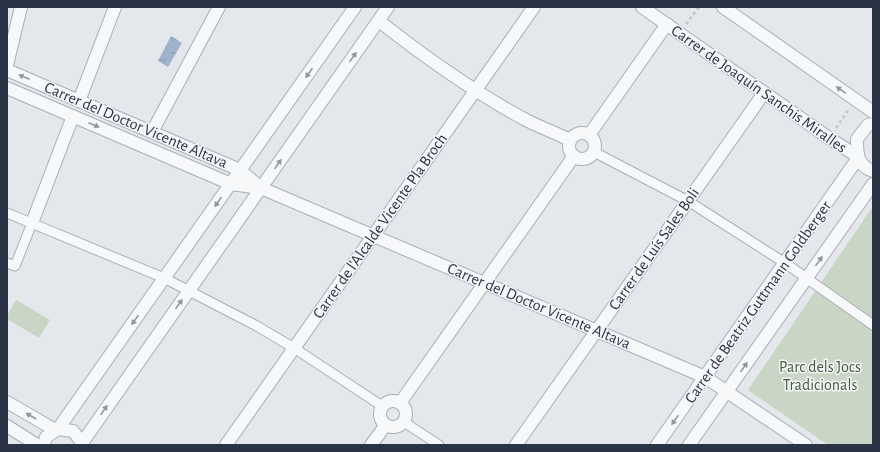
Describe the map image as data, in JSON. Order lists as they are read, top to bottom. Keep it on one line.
{"streets":{"street":["Carrer de Joaquín Sanchis Miralles","Carrer del Doctor Vicente Altava","Carrer de l'Alcalde Vicente Pla Broch","Carrer de Luís Sales Boli","Carrer de Beatriz Guttmann Goldberger"]},"crossings":[["Carrer de Joaquín Sanchis Miralles","Carrer de Luís Sales Boli"],["Carrer de Joaquín Sanchis Miralles","Carrer de Beatriz Guttmann Goldberger"],["Carrer del Doctor Vicente Altava","Carrer de l'Alcalde Vicente Pla Broch"],["Carrer del Doctor Vicente Altava","Carrer de Luís Sales Boli"],["Carrer del Doctor Vicente Altava","Carrer de Beatriz Guttmann Goldberger"]],"parks":["Parc dels Jocs Tradicionals"]}
